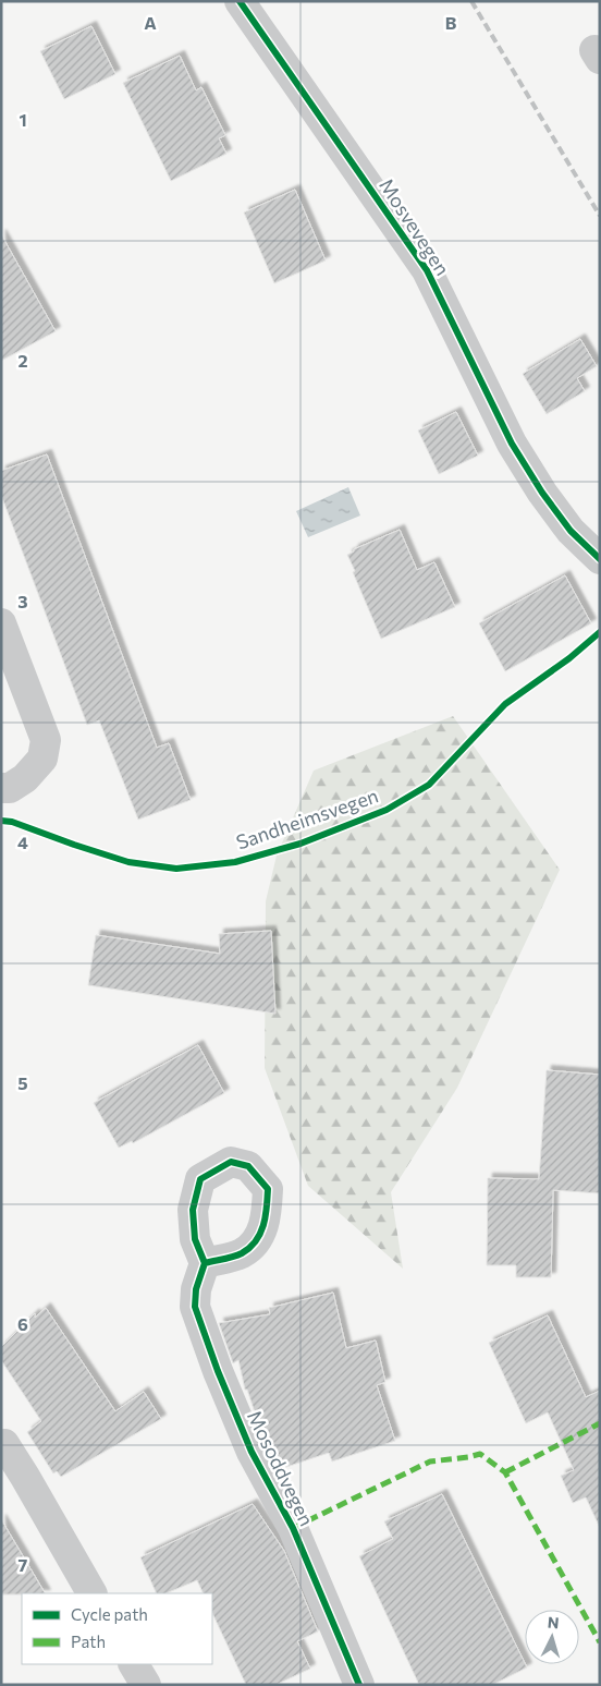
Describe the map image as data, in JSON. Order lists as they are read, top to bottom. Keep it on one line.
{"streets":{"street":["Mosvevegen","Mosoddvegen"],"cycle path":["Sandheimsvegen"]},"legend":["Cycle path","Path"],"north":"top","grid":{"columns":["A","B"],"rows":["1","2","3","4","5","6","7"]}}
